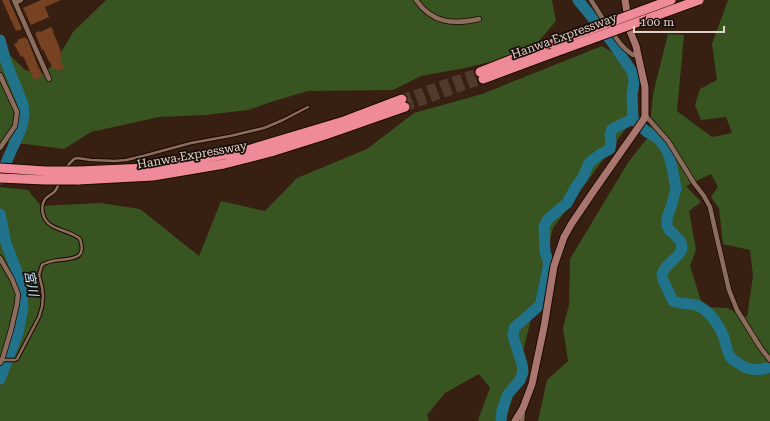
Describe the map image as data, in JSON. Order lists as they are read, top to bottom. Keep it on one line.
{"streets":{"highway":["Hanwa Expressway"]},"water":["宮川"],"scale_bar":"100 m"}
